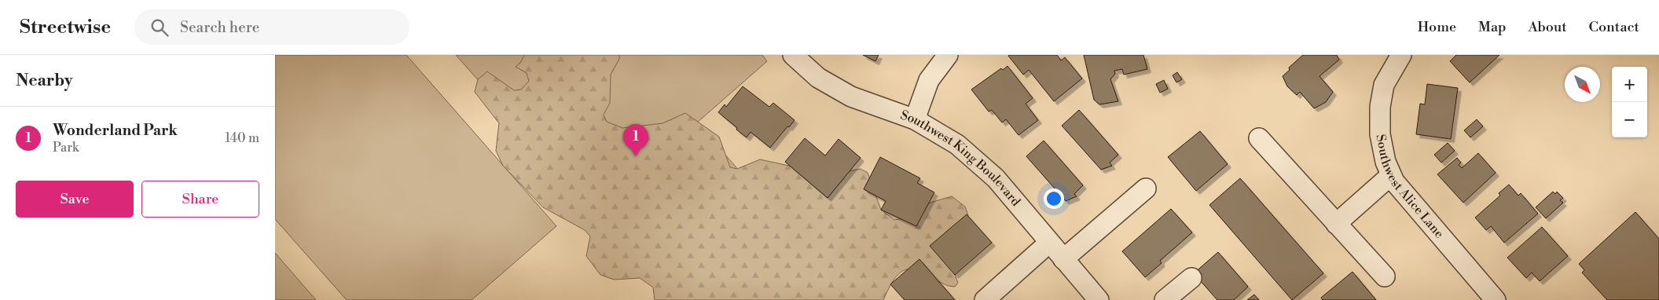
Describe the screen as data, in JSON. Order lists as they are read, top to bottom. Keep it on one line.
{"streets":{"street":["Southwest King Boulevard","Southwest Alice Lane"]},"north":"bottom right","page":{"header":"Streetwise","search":"Search here","nav":["Home","Map","About","Contact"],"heading":"Nearby","map_buttons":["+","−"],"list":[{"mark":"1","name":"Wonderland Park","note":"Park","value":"140 m"}],"pins":"1","buttons":["Save","Share"]}}
